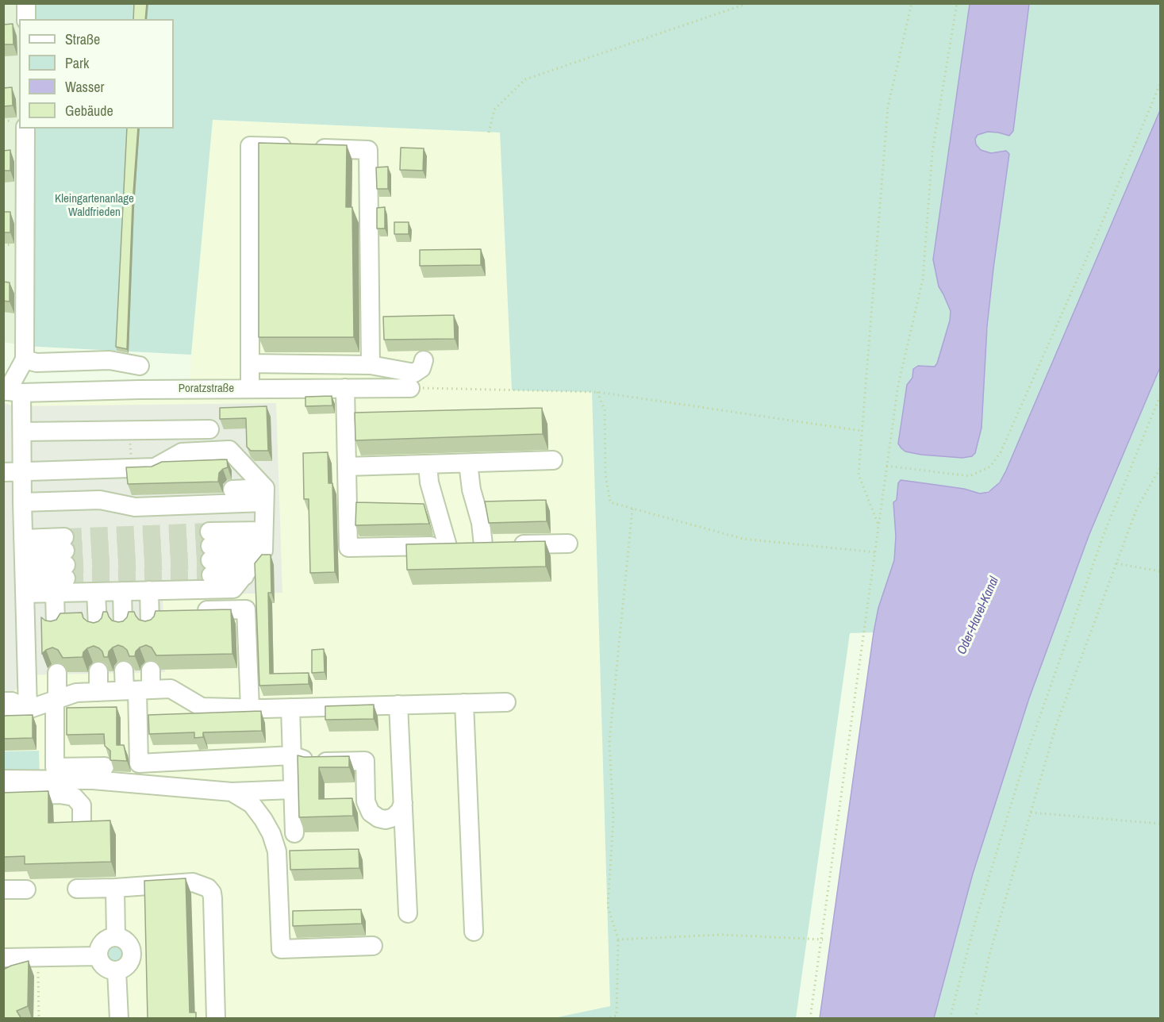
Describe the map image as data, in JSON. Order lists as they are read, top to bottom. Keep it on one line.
{"streets":{"street":["Poratzstraße"]},"water":["Oder-Havel-Kanal"],"parks":["Kleingartenanlage Waldfrieden"],"legend":["Straße","Park","Wasser","Gebäude"]}
